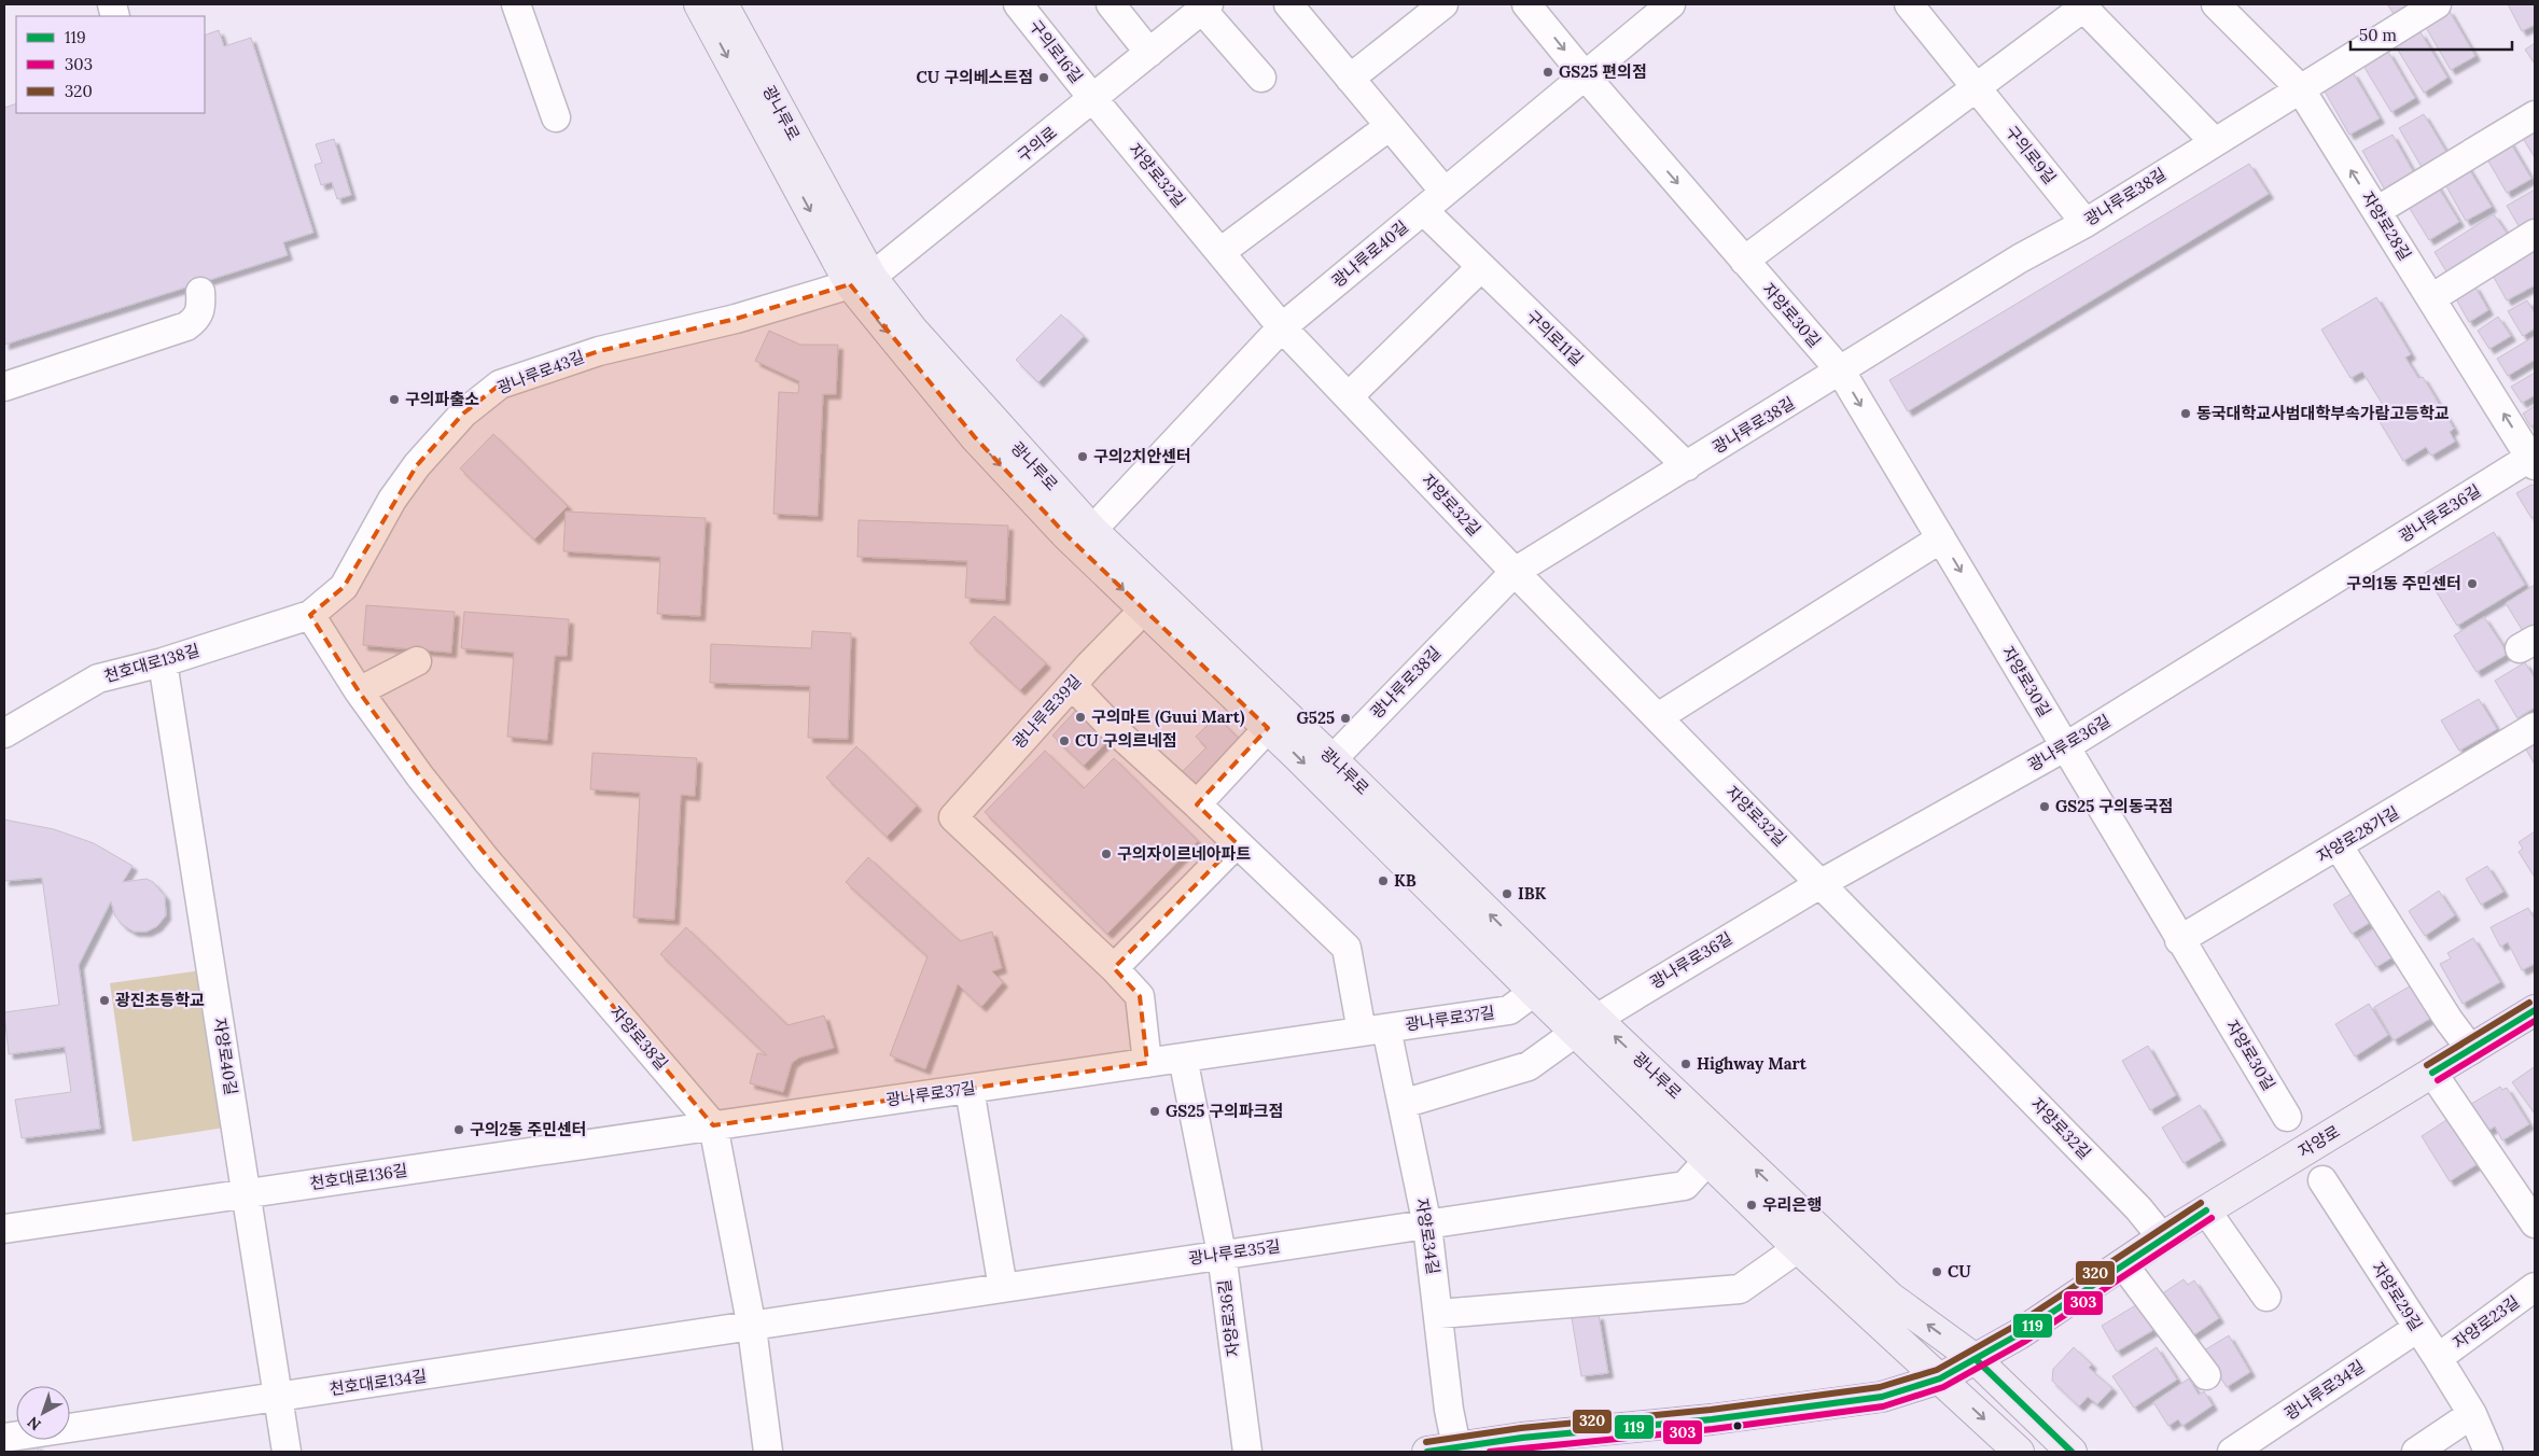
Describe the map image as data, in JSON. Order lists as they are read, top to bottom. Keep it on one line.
{"streets":{"main road":["광나루로","자양로"],"street":["구의로16길","구의로","구의로9길","자양로32길","광나루로38길","자양로28길","광나루로40길","자양로30길","구의로11길","광나루로43길","광나루로36길","천호대로138길","광나루로39길","자양로28가길","광나루로37길","자양로38길","자양로40길","천호대로136길","자양로34길","광나루로35길","자양로29길","자양로36길","자양로23길","천호대로134길","광나루로34길"]},"crossings":[["구의로16길","구의로"],["구의로16길","자양로32길"],["광나루로","구의로"],["광나루로","광나루로38길"],["광나루로","광나루로40길"],["광나루로","광나루로43길"],["광나루로","광나루로36길"],["광나루로","광나루로39길"],["광나루로","광나루로37길"],["광나루로","자양로"],["광나루로","광나루로35길"],["구의로","자양로32길"],["구의로","광나루로43길"],["구의로9길","광나루로38길"],["자양로32길","광나루로38길"],["자양로32길","광나루로40길"],["자양로32길","광나루로36길"],["자양로32길","자양로"],["광나루로38길","자양로28길"],["광나루로38길","자양로30길"],["광나루로38길","구의로11길"],["자양로28길","광나루로36길"],["광나루로40길","자양로30길"],["광나루로40길","구의로11길"],["자양로30길","광나루로36길"],["자양로30길","자양로28가길"],["광나루로43길","천호대로138길"],["광나루로43길","자양로38길"],["천호대로138길","자양로38길"],["천호대로138길","자양로40길"],["광나루로37길","자양로38길"],["광나루로37길","천호대로136길"],["광나루로37길","자양로34길"],["광나루로37길","자양로36길"],["자양로38길","천호대로136길"],["자양로38길","광나루로35길"],["자양로38길","천호대로134길"],["자양로40길","천호대로136길"],["자양로40길","천호대로134길"],["자양로","자양로34길"],["자양로34길","광나루로35길"],["광나루로35길","자양로36길"],["광나루로35길","천호대로134길"],["자양로29길","자양로23길"],["자양로29길","광나루로34길"]],"one_way":["자양로28길","자양로30길"],"places":["GS25 편의점","CU 구의베스트점","구의파출소","동국대학교사범대학부속가람고등학교","구의2치안센터","구의1동 주민센터","구의마트 (Guui Mart)","G525","CU 구의르네점","GS25 구의동국점","구의자이르네아파트","KB","IBK","광진초등학교","Highway Mart","GS25 구의파크점","구의2동 주민센터","우리은행","CU"],"lines":["transit line 320","transit line 119","transit line 303"],"legend":["119","303","320"],"scale_bar":"50 m","north":"bottom left"}
